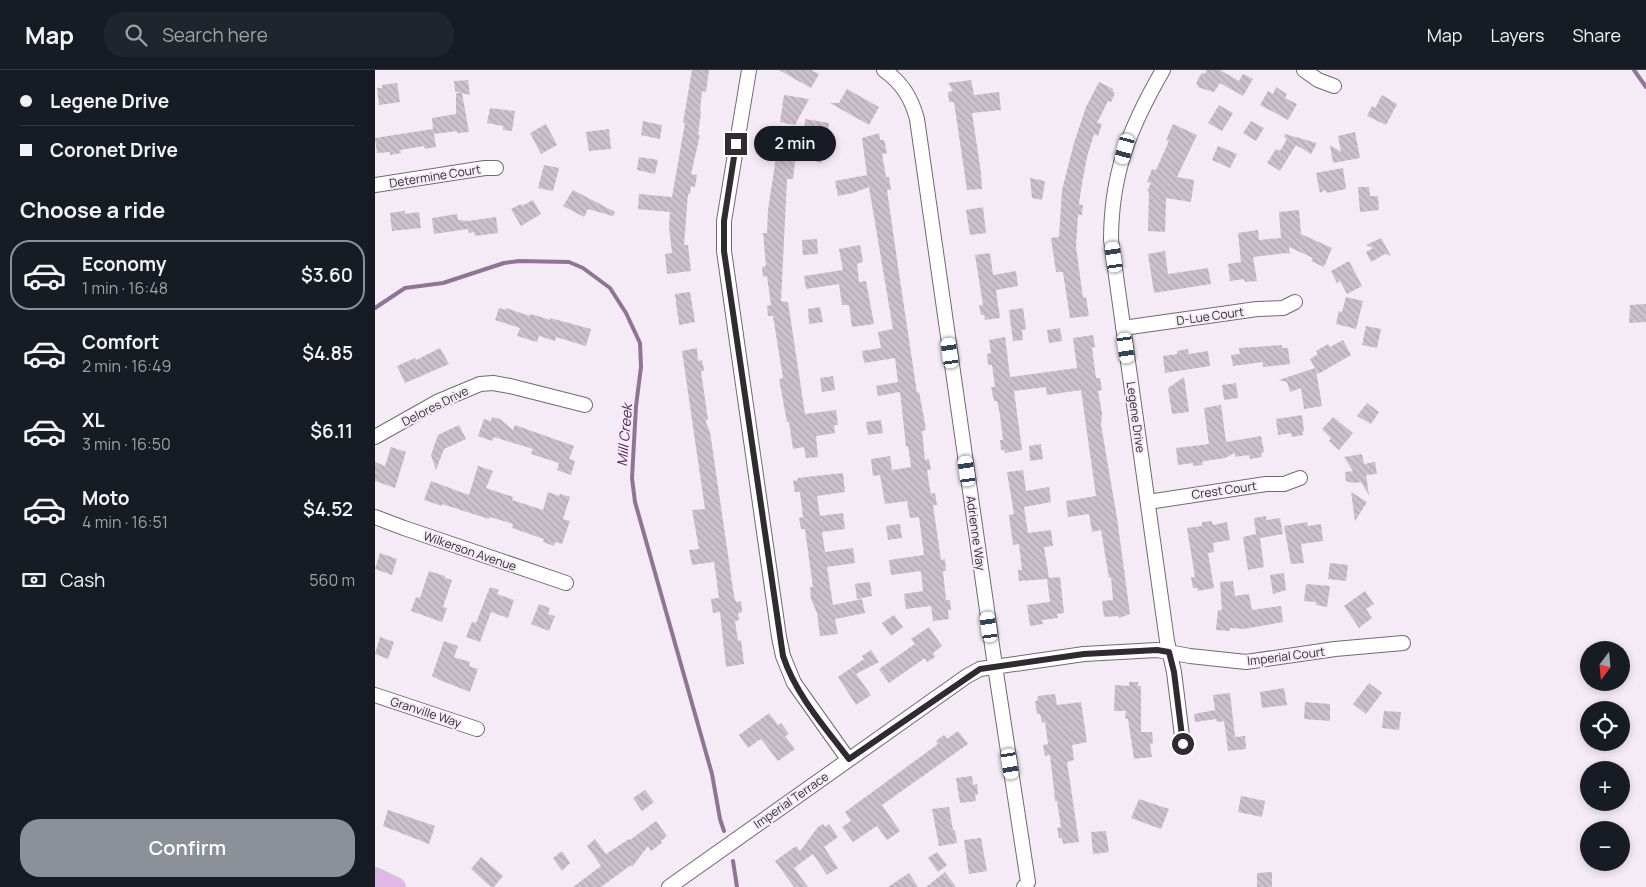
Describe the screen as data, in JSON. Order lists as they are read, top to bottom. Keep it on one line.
{"streets":{"street":["Determine Court","D-Lue Court","Delores Drive","Legene Drive","Crest Court","Adrienne Way","Wilkerson Avenue","Imperial Court","Granville Way","Imperial Terrace"]},"crossings":[["D-Lue Court","Legene Drive"],["Legene Drive","Crest Court"],["Legene Drive","Imperial Court"],["Legene Drive","Imperial Terrace"],["Adrienne Way","Imperial Terrace"],["Imperial Court","Imperial Terrace"]],"water":["Mill Creek"],"north":"bottom","page":{"header":"Map","search":"Search here","nav":["Map","Layers","Share"],"banner":["Legene Drive","Coronet Drive"],"bubble":"2 min","heading":"Choose a ride","list":[{"name":"Economy","note":"1 min · 16:48","value":"$3.60"},{"name":"Comfort","note":"2 min · 16:49","value":"$4.85"},{"name":"XL","note":"3 min · 16:50","value":"$6.11"},{"name":"Moto","note":"4 min · 16:51","value":"$4.52"}],"pay":["Cash","560 m"],"map_buttons":["+","−"],"buttons":"Confirm"}}
